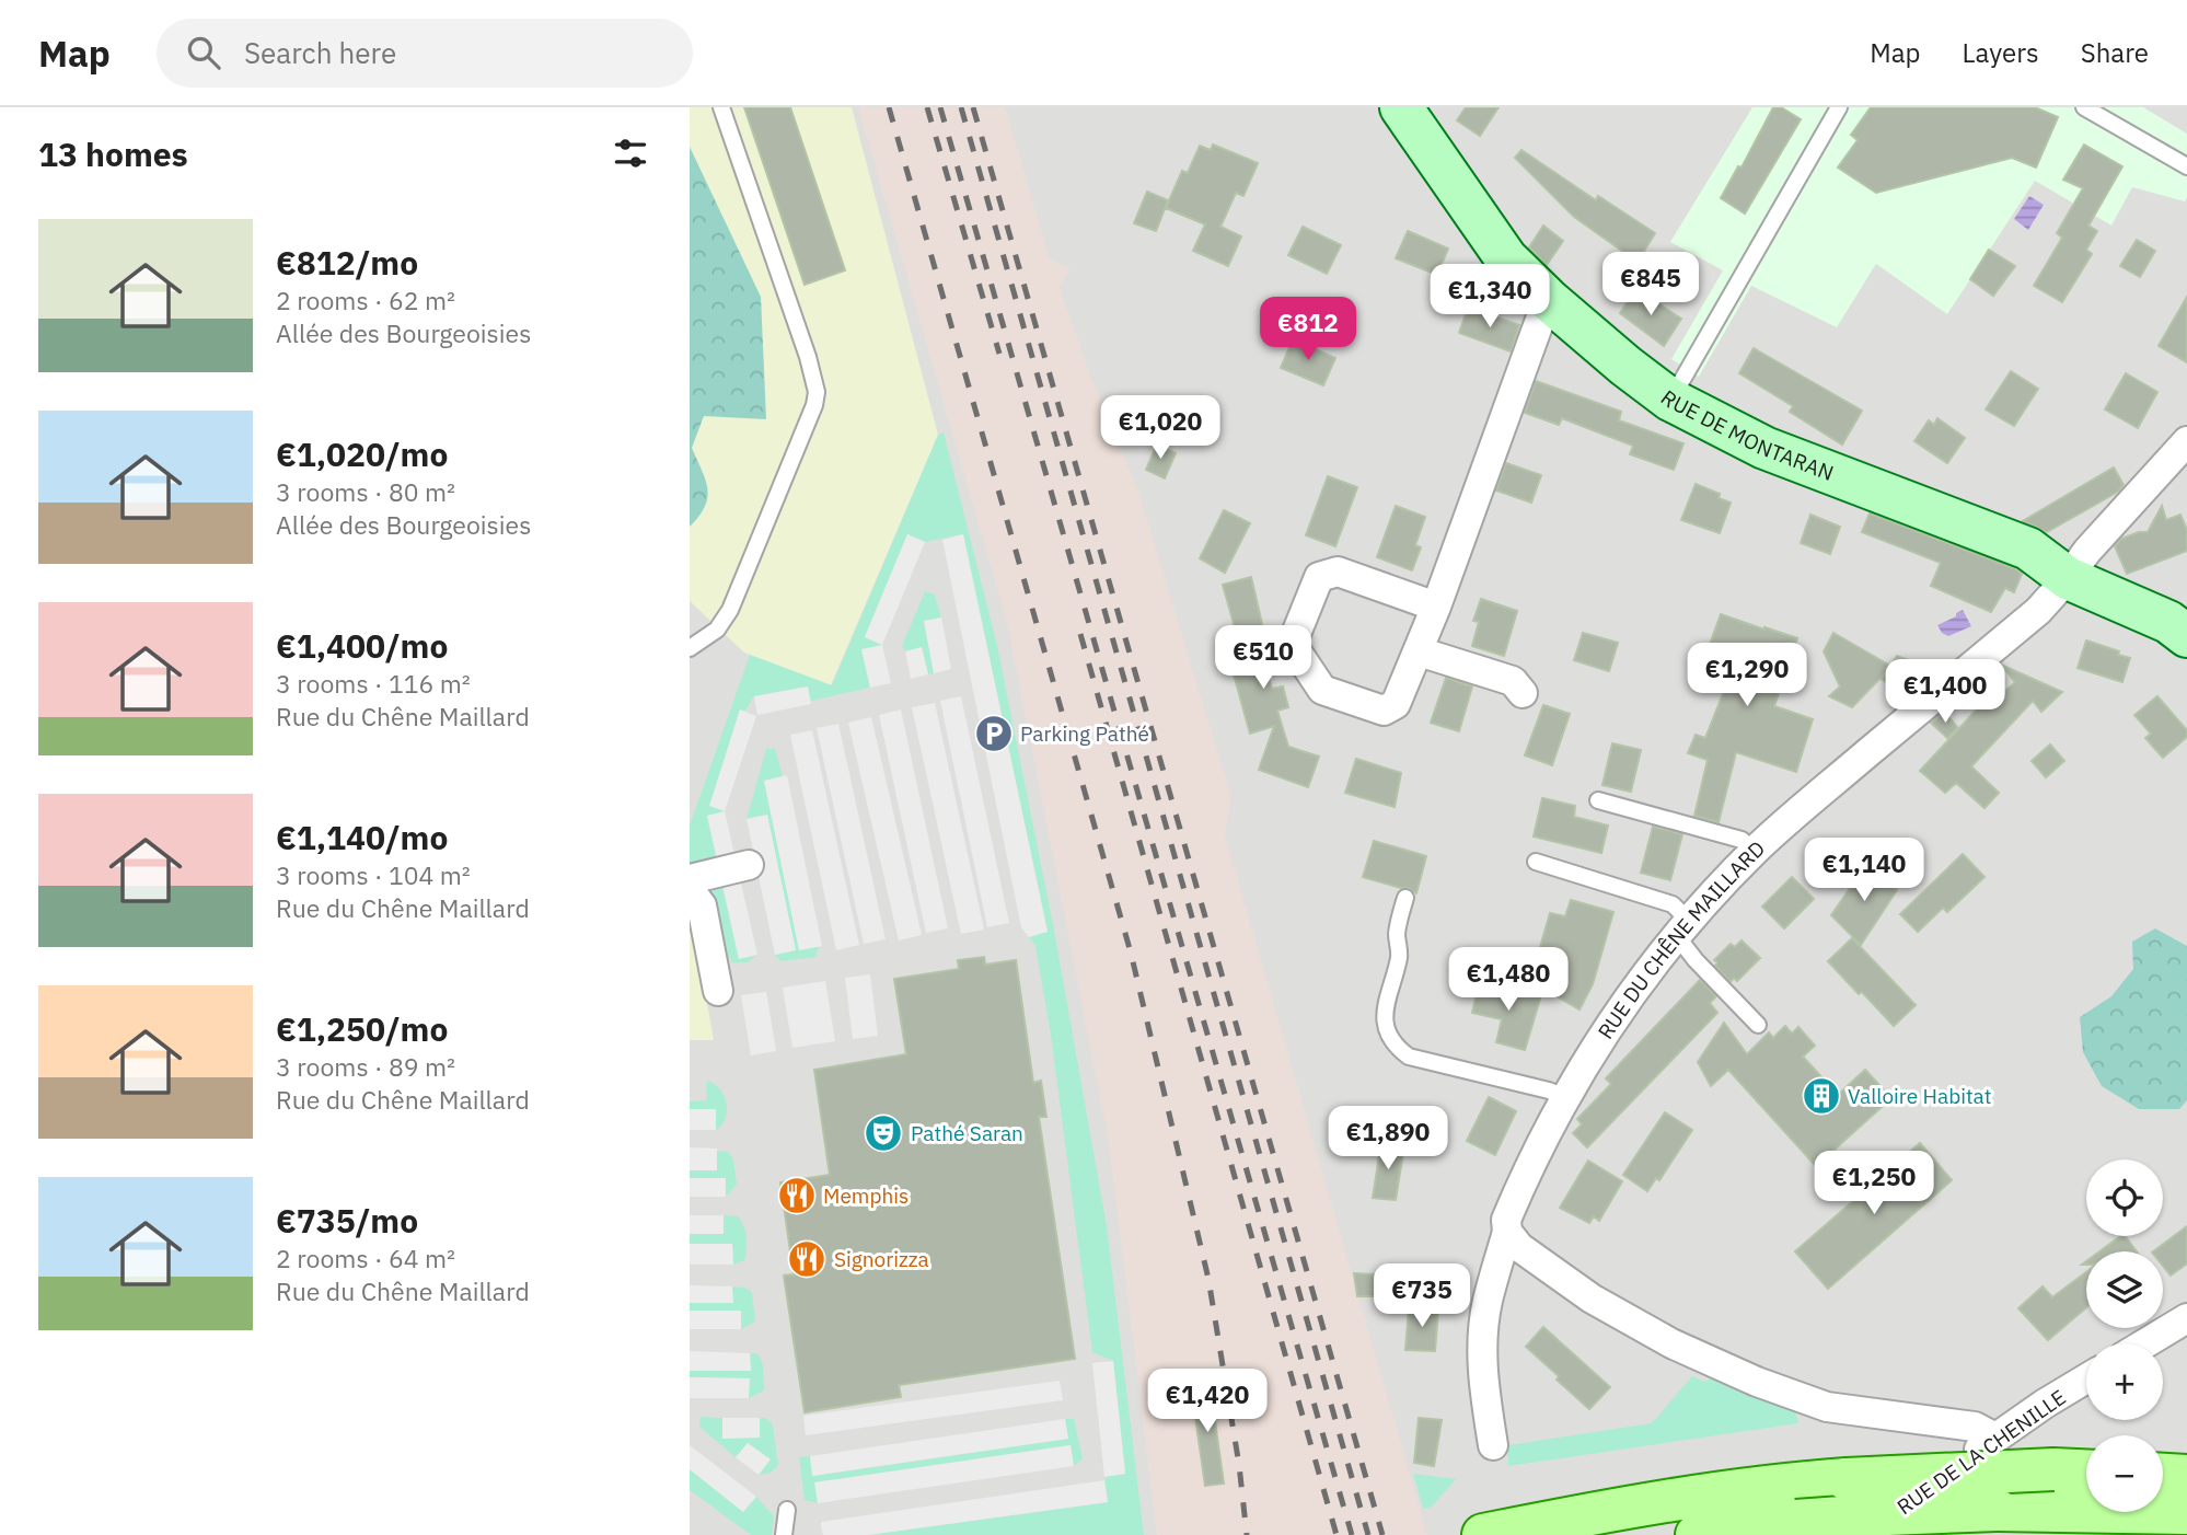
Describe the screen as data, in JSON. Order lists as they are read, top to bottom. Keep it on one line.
{"streets":{"street":["RUE DE MONTARAN","RUE DU CHÊNE MAILLARD","RUE DE LA CHENILLE"]},"crossings":[["RUE DE MONTARAN","RUE DU CHÊNE MAILLARD"]],"places":{"parking":["Parking Pathé"],"building":["Valloire Habitat"],"theatre":["Pathé Saran"],"restaurant":["Memphis","Signorizza"]},"page":{"header":"Map","search":"Search here","nav":["Map","Layers","Share"],"heading":"13 homes","list":[{"name":"€812/mo","note":"2 rooms · 62 m² · Allée des Bourgeoisies"},{"name":"€1,020/mo","note":"3 rooms · 80 m² · Allée des Bourgeoisies"},{"name":"€1,400/mo","note":"3 rooms · 116 m² · Rue du Chêne Maillard"},{"name":"€1,140/mo","note":"3 rooms · 104 m² · Rue du Chêne Maillard"},{"name":"€1,250/mo","note":"3 rooms · 89 m² · Rue du Chêne Maillard"},{"name":"€735/mo","note":"2 rooms · 64 m² · Rue du Chêne Maillard"}],"price":["€845","€1,340","€812","€1,020","€510","€1,290","€1,400","€1,140","€1,480","€1,890","€1,250","€735","€1,420"],"map_buttons":["+","−"]}}
